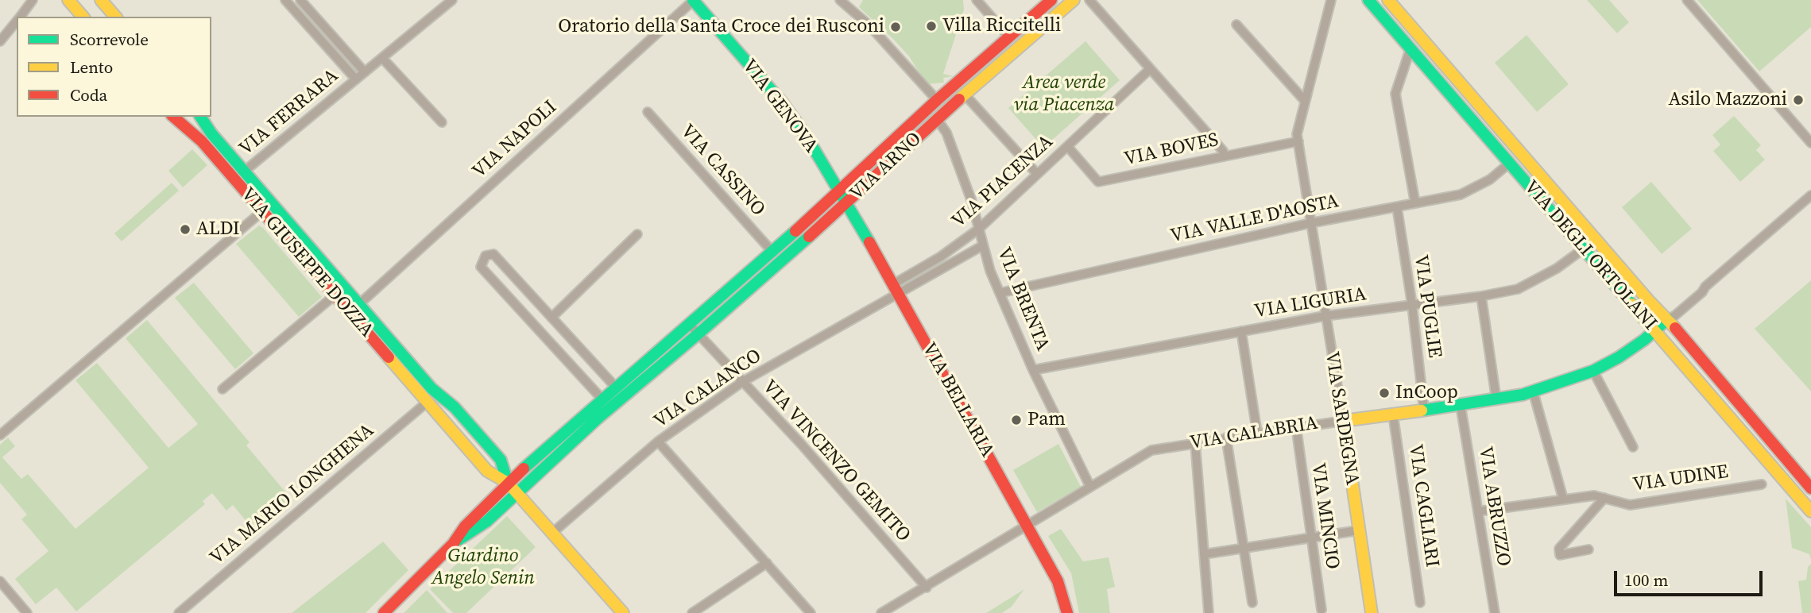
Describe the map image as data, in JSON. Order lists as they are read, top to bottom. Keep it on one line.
{"streets":{"main road":["VIA GENOVA","VIA ARNO","VIA DEGLI ORTOLANI","VIA GIUSEPPE DOZZA","VIA BELLARIA","VIA SARDEGNA","VIA CALABRIA"],"street":["VIA FERRARA","VIA NAPOLI","VIA BOVES","VIA CASSINO","VIA PIACENZA","VIA VALLE D'AOSTA","VIA BRENTA","VIA LIGURIA","VIA PUGLIE","VIA CALANCO","VIA VINCENZO GEMITO","VIA UDINE","VIA MARIO LONGHENA","VIA CAGLIARI","VIA ABRUZZO","VIA MINCIO"]},"crossings":[["VIA GENOVA","VIA NAPOLI"],["VIA GENOVA","VIA ARNO"],["VIA GENOVA","VIA BELLARIA"],["VIA FERRARA","VIA GIUSEPPE DOZZA"],["VIA NAPOLI","VIA GIUSEPPE DOZZA"],["VIA BOVES","VIA PIACENZA"],["VIA BOVES","VIA SARDEGNA"],["VIA ARNO","VIA CASSINO"],["VIA ARNO","VIA GIUSEPPE DOZZA"],["VIA ARNO","VIA BRENTA"],["VIA ARNO","VIA BELLARIA"],["VIA ARNO","VIA VINCENZO GEMITO"],["VIA PIACENZA","VIA BRENTA"],["VIA PIACENZA","VIA CALANCO"],["VIA PIACENZA","VIA BELLARIA"],["VIA VALLE D'AOSTA","VIA DEGLI ORTOLANI"],["VIA VALLE D'AOSTA","VIA BRENTA"],["VIA VALLE D'AOSTA","VIA PUGLIE"],["VIA VALLE D'AOSTA","VIA SARDEGNA"],["VIA DEGLI ORTOLANI","VIA LIGURIA"],["VIA DEGLI ORTOLANI","VIA CALABRIA"],["VIA GIUSEPPE DOZZA","VIA MARIO LONGHENA"],["VIA BRENTA","VIA LIGURIA"],["VIA BRENTA","VIA CALABRIA"],["VIA LIGURIA","VIA PUGLIE"],["VIA LIGURIA","VIA SARDEGNA"],["VIA PUGLIE","VIA CALABRIA"],["VIA CALANCO","VIA BELLARIA"],["VIA CALANCO","VIA VINCENZO GEMITO"],["VIA BELLARIA","VIA CALABRIA"],["VIA SARDEGNA","VIA CALABRIA"],["VIA CALABRIA","VIA VINCENZO GEMITO"],["VIA CALABRIA","VIA CAGLIARI"],["VIA CALABRIA","VIA ABRUZZO"],["VIA CALABRIA","VIA MINCIO"],["VIA UDINE","VIA ABRUZZO"]],"parks":["Area verde via Piacenza","Giardino Angelo Senin"],"places":["Villa Riccitelli","Oratorio della Santa Croce dei Rusconi","Asilo Mazzoni","ALDI","InCoop","Pam"],"legend":["Scorrevole","Lento","Coda"],"scale_bar":"100 m"}
